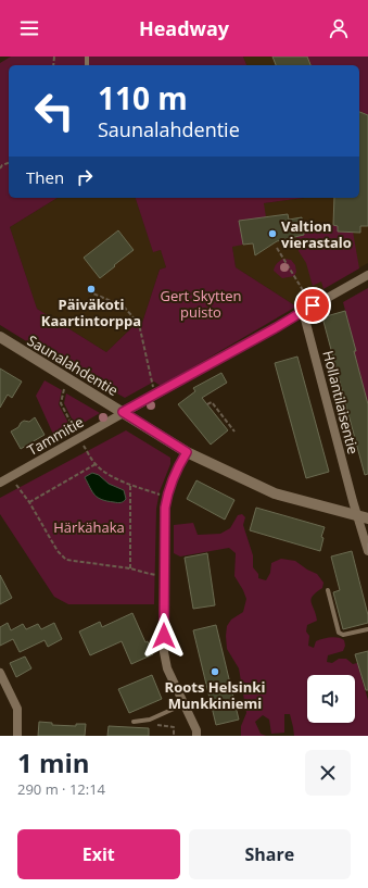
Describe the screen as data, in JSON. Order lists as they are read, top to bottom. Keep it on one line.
{"streets":{"street":["Saunalahdentie","Hollantilaisentie","Tammitie"]},"crossings":[["Saunalahdentie","Hollantilaisentie"],["Saunalahdentie","Tammitie"],["Hollantilaisentie","Tammitie"]],"parks":["Gert Skytten puisto","Härkähaka"],"places":["Valtion vierastalo","Päiväkoti Kaartintorppa","Roots Helsinki Munkkiniemi"],"page":{"header":"Headway","turn":["110 m","Saunalahdentie"],"then":"Then","heading":["1 min","290 m · 12:14"],"buttons":["Exit","Share"]}}
